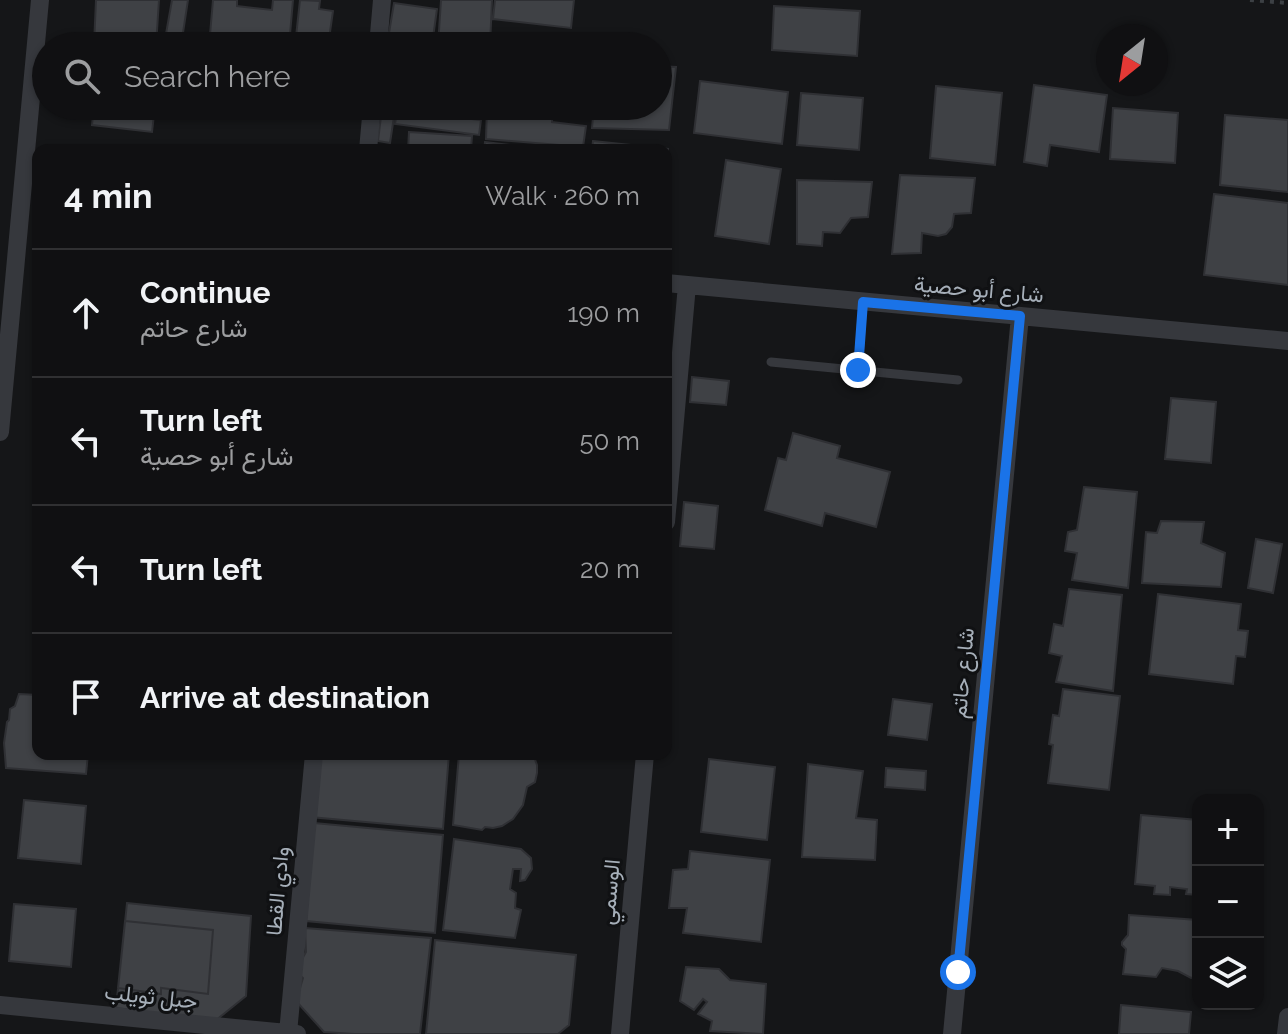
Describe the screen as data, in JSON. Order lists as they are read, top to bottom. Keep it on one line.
{"streets":{"street":["شارع أبو حصية","شارع حاتم","وادي القطا","الوسمي","جبل ثويلب"]},"crossings":[["شارع أبو حصية","شارع حاتم"],["وادي القطا","جبل ثويلب"]],"north":"bottom left","page":{"search":"Search here","heading":["4 min","Walk · 260 m"],"list":[["Continue","شارع حاتم","190 m"],["Turn left","شارع أبو حصية","50 m"],["Turn left","20 m"],"Arrive at destination"],"map_buttons":["+","−"]}}
